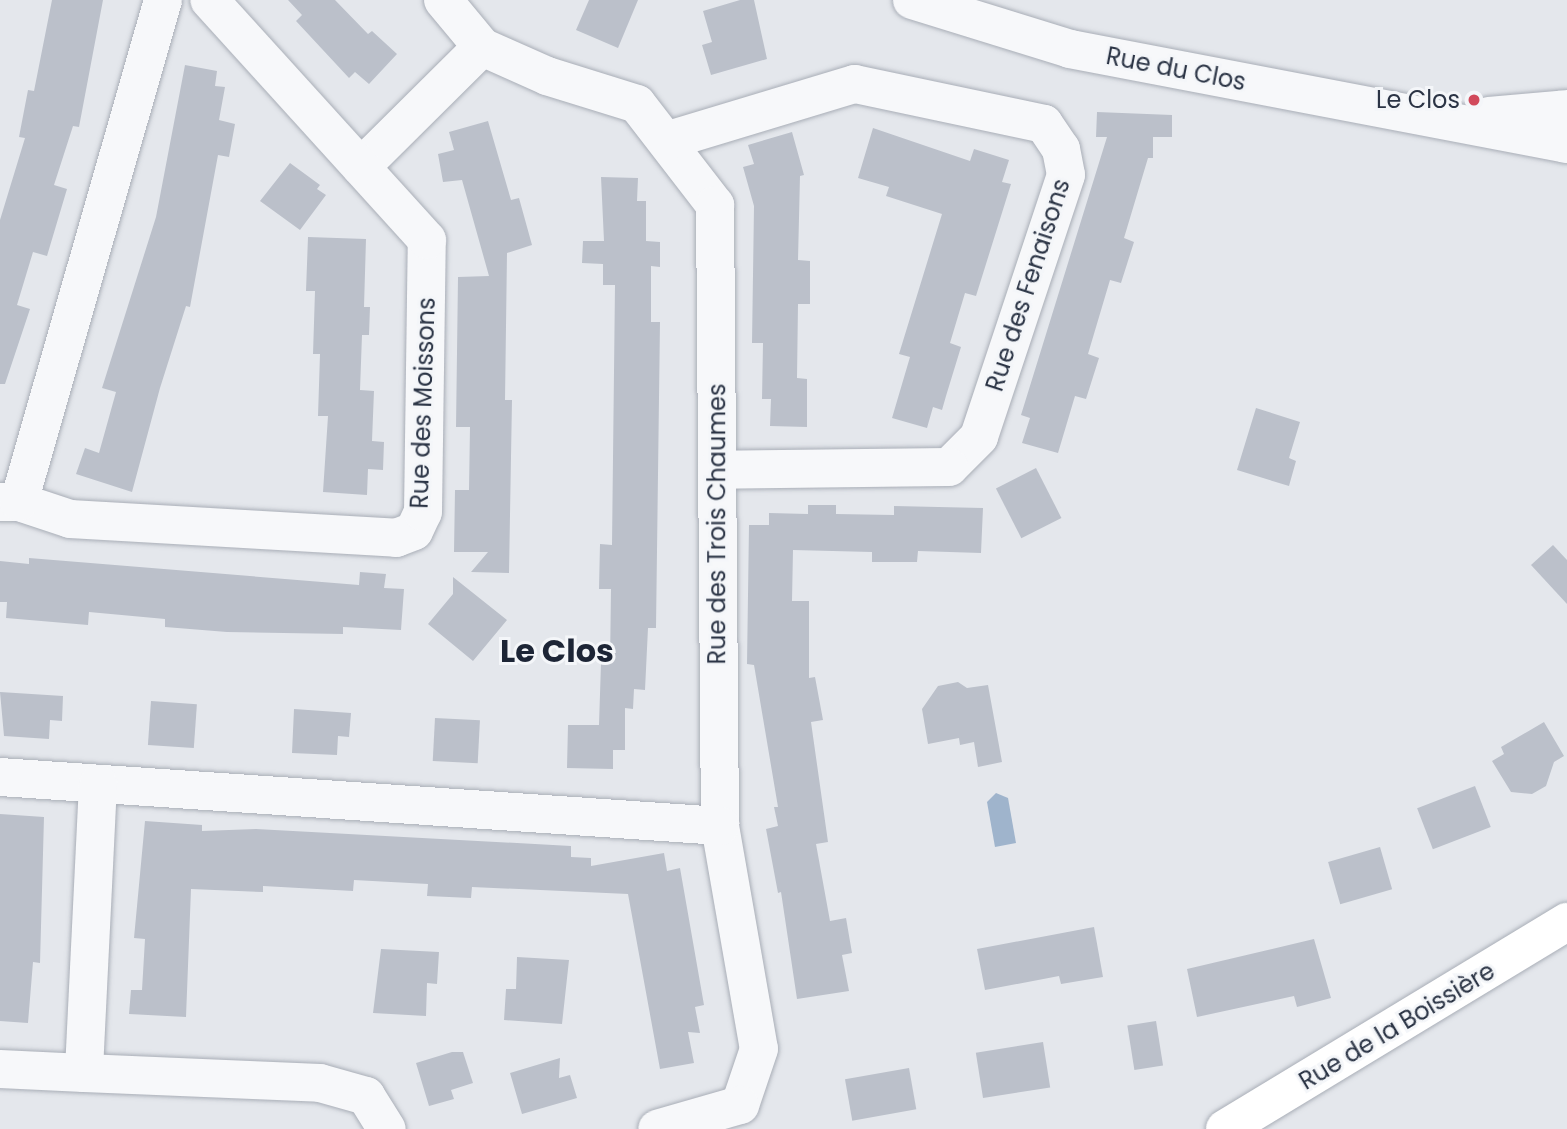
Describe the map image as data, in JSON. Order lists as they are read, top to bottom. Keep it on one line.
{"streets":{"main road":["Rue de la Boissière"],"street":["Rue du Clos","Rue des Fenaisons","Rue des Moissons","Rue des Trois Chaumes"]},"crossings":[["Rue des Fenaisons","Rue des Trois Chaumes"]],"districts":["Le Clos"],"places":["Le Clos"]}
